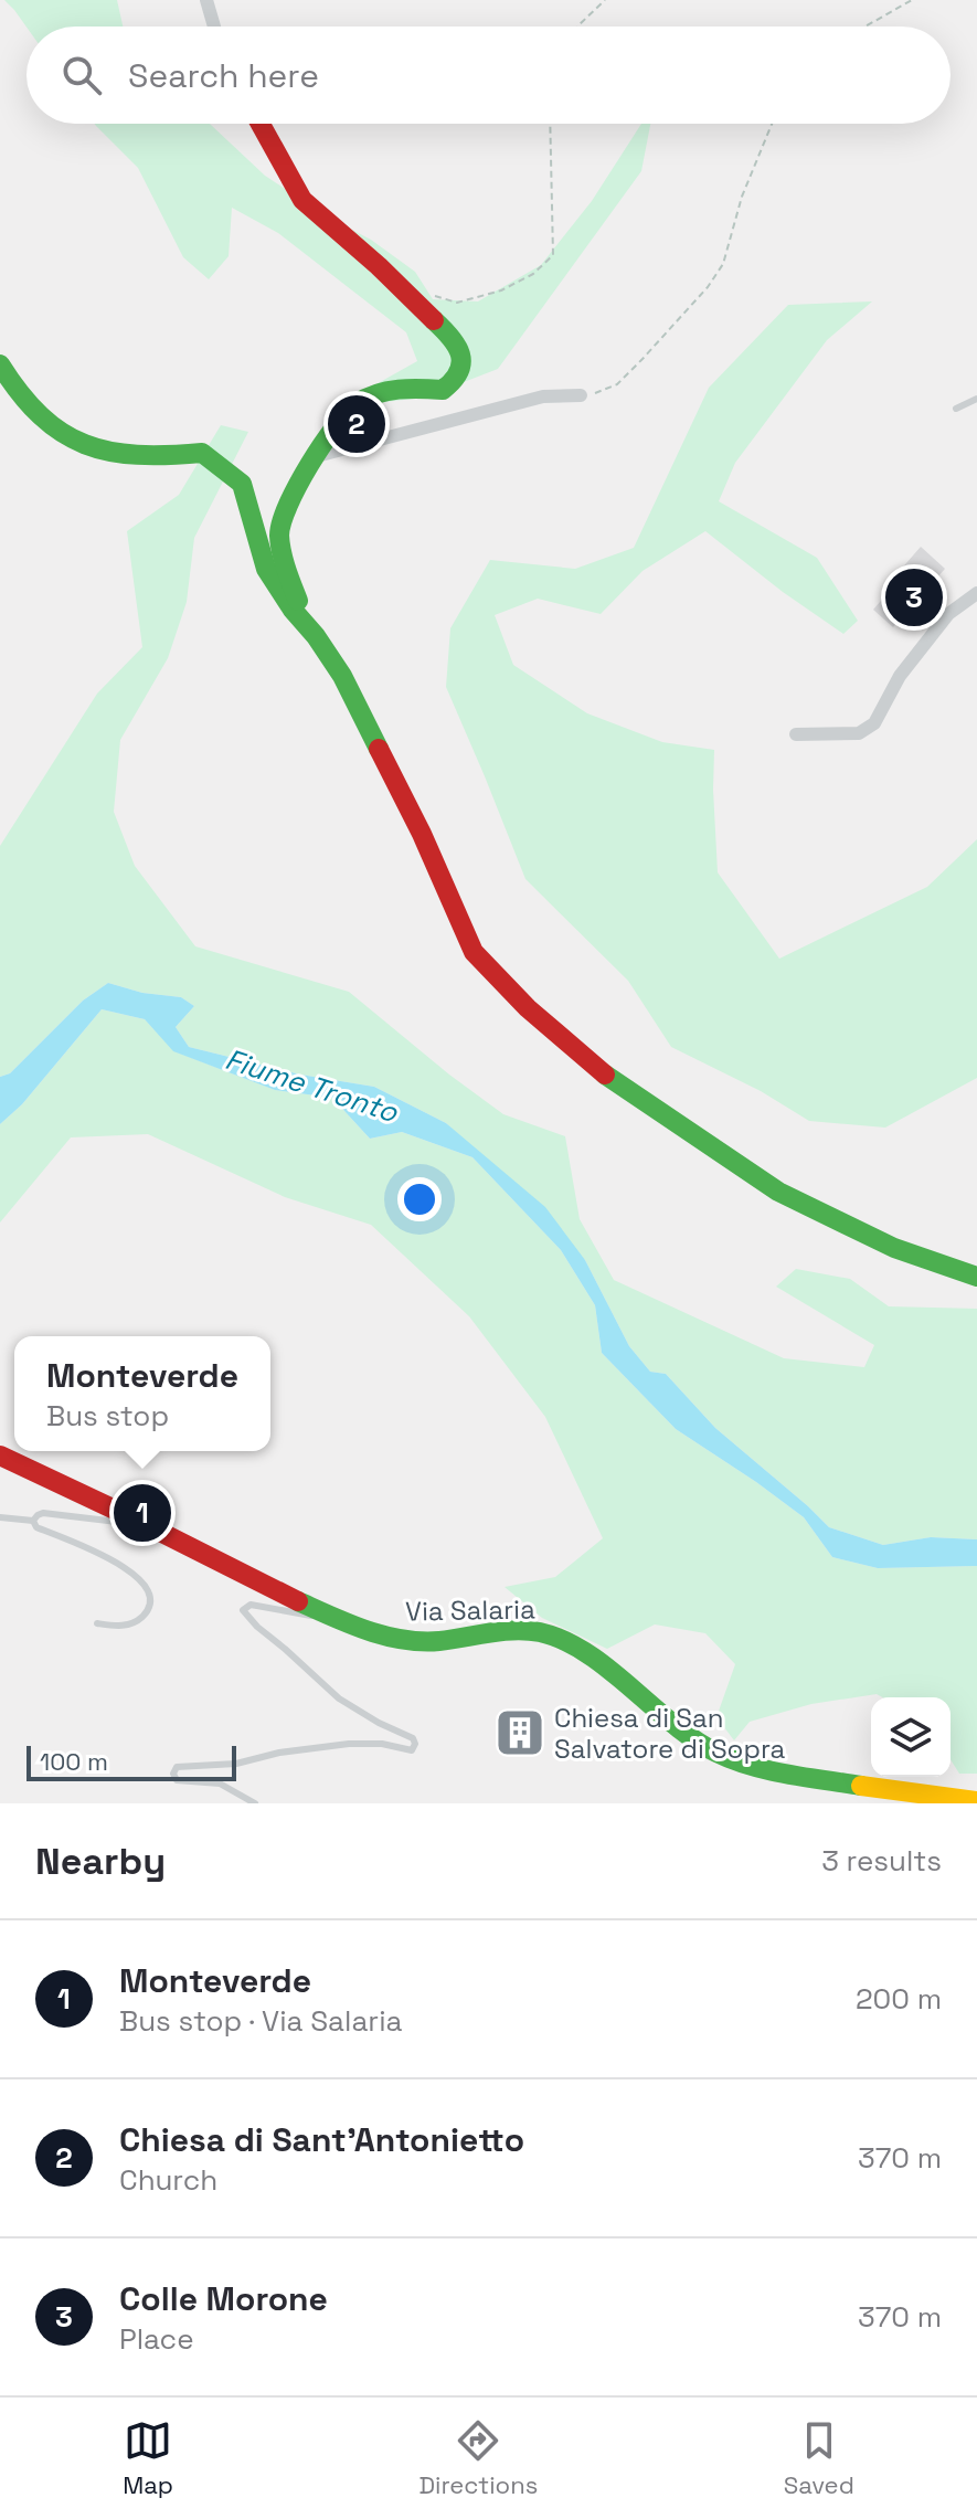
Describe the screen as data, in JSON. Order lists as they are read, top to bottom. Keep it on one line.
{"streets":{"street":["Via Salaria"]},"water":["Fiume Tronto"],"places":{"building":["Chiesa di San Salvatore di Sopra"]},"scale_bar":"100 m","page":{"search":"Search here","pins":["2","3","1"],"popup":["Monteverde","Bus stop"],"scale":"100 m","heading":["Nearby","3 results"],"list":[{"mark":"1","name":"Monteverde","note":"Bus stop · Via Salaria","value":"200 m"},{"mark":"2","name":"Chiesa di Sant'Antonietto","note":"Church","value":"370 m"},{"mark":"3","name":"Colle Morone","note":"Place","value":"370 m"}],"nav":["Map","Directions","Saved"]}}
